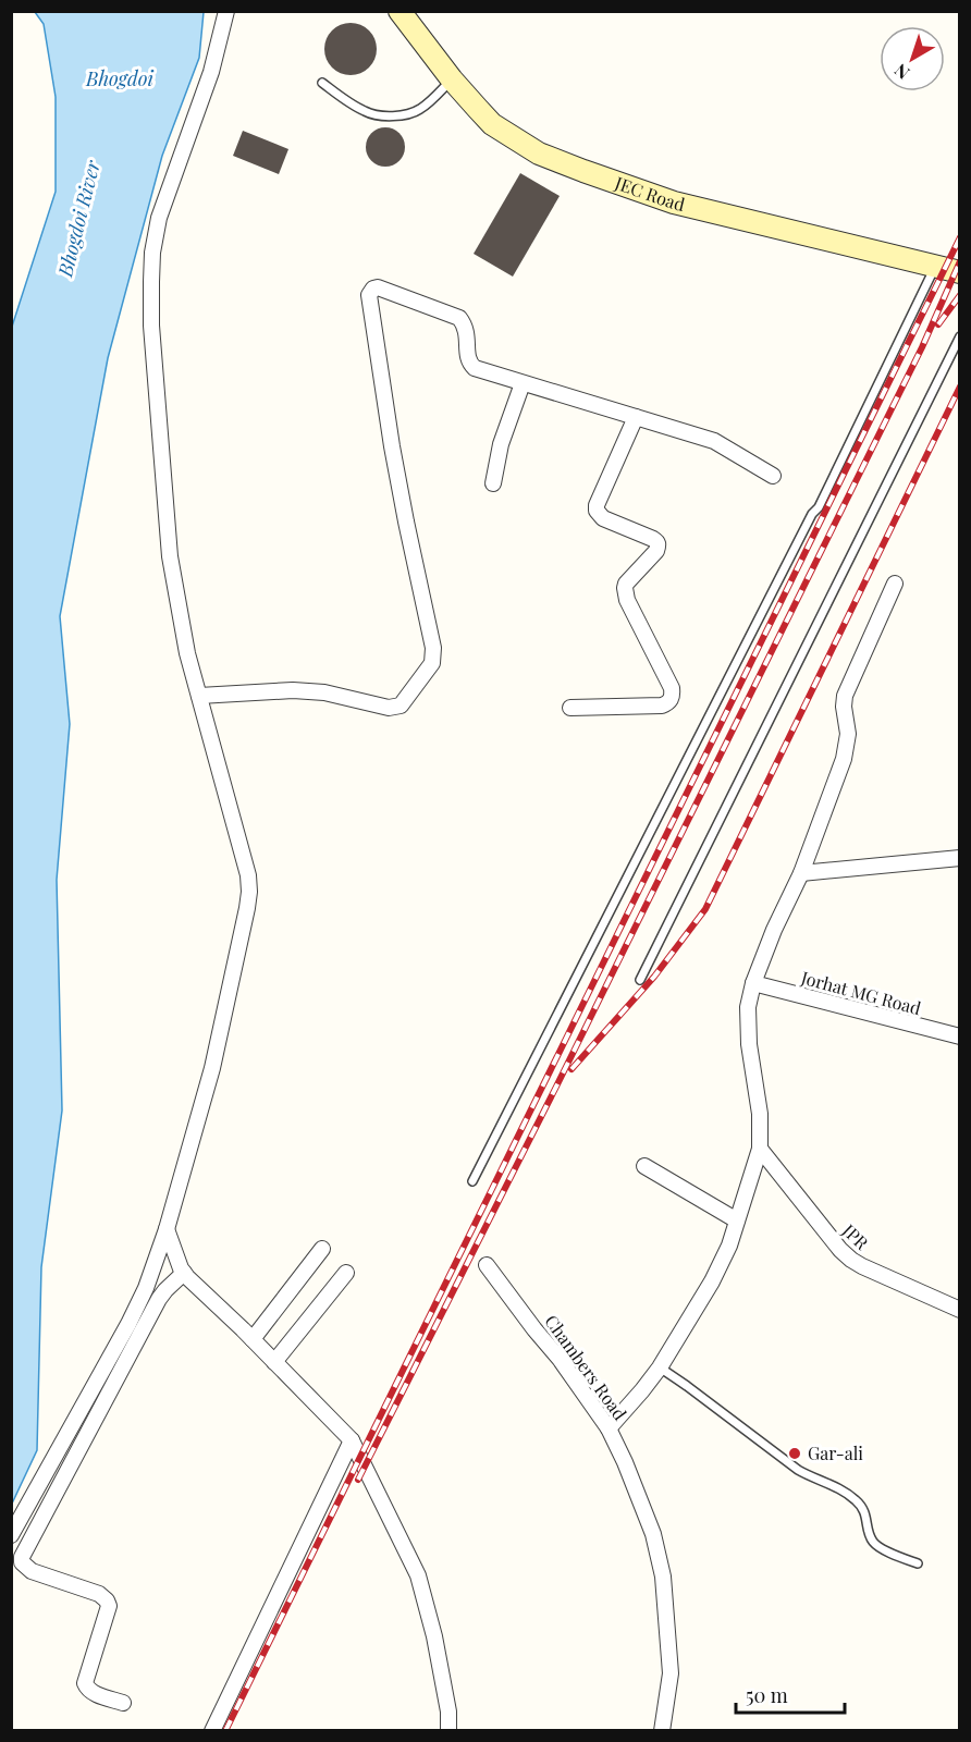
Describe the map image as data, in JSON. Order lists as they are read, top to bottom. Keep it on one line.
{"streets":{"street":["JEC Road","Jorhat MG Road","JPR","Chambers Road"]},"water":["Bhogdoi","Bhogdoi River"],"places":["Gar-ali"],"scale_bar":"50 m","north":"bottom left"}
